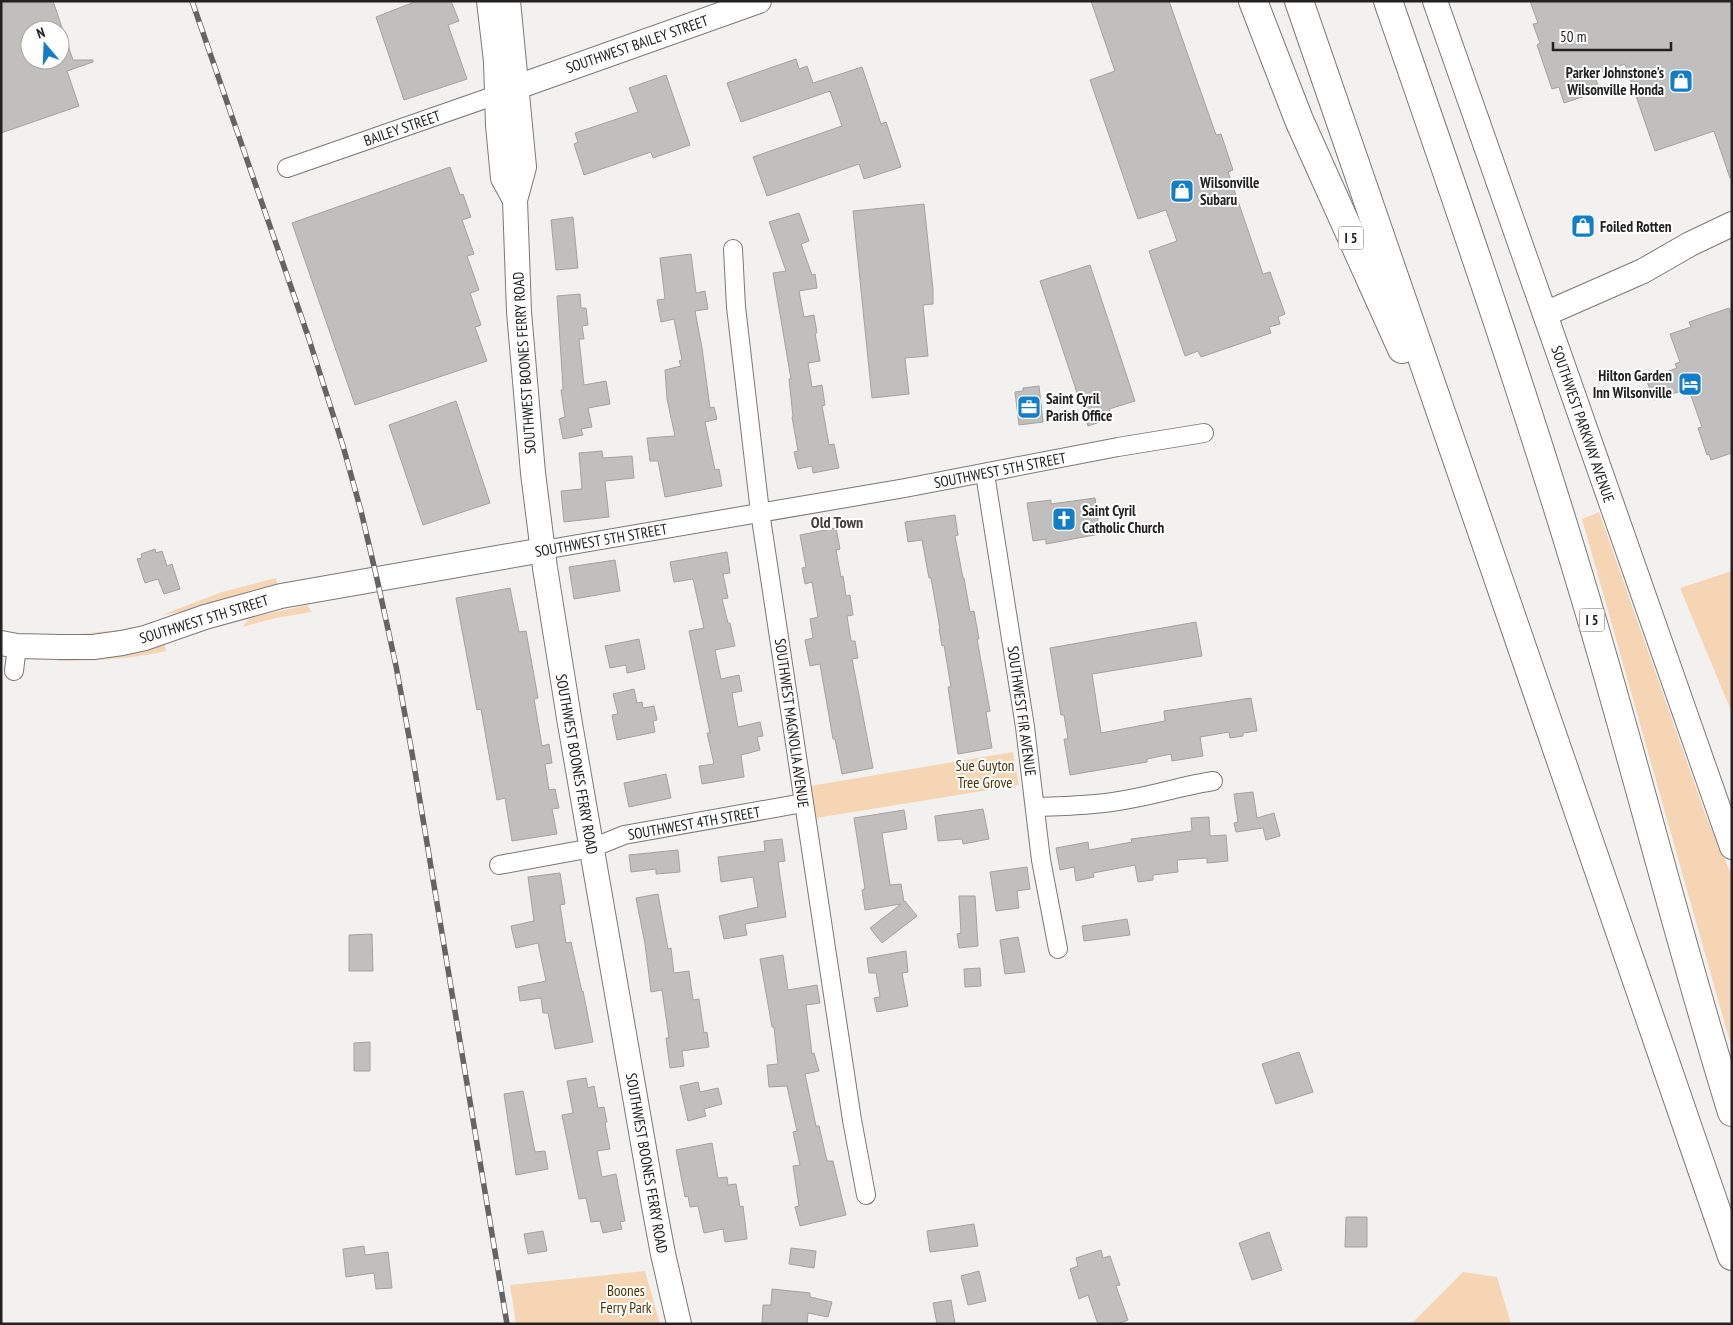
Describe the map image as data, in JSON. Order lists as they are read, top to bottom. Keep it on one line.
{"streets":{"highway":["I 5"],"street":["SOUTHWEST BAILEY STREET","BAILEY STREET","SOUTHWEST BOONES FERRY ROAD","SOUTHWEST PARKWAY AVENUE","SOUTHWEST 5TH STREET","SOUTHWEST FIR AVENUE","SOUTHWEST MAGNOLIA AVENUE","SOUTHWEST 4TH STREET"]},"crossings":[["SOUTHWEST BAILEY STREET","BAILEY STREET"],["SOUTHWEST BAILEY STREET","SOUTHWEST BOONES FERRY ROAD"],["BAILEY STREET","SOUTHWEST BOONES FERRY ROAD"],["SOUTHWEST BOONES FERRY ROAD","SOUTHWEST 5TH STREET"],["SOUTHWEST BOONES FERRY ROAD","SOUTHWEST 4TH STREET"],["SOUTHWEST 5TH STREET","SOUTHWEST FIR AVENUE"],["SOUTHWEST 5TH STREET","SOUTHWEST MAGNOLIA AVENUE"],["SOUTHWEST MAGNOLIA AVENUE","SOUTHWEST 4TH STREET"]],"districts":["Old Town"],"parks":["Sue Guyton Tree Grove","Boones Ferry Park"],"places":{"shop":["Parker Johnstone's Wilsonville Honda","Wilsonville Subaru","Foiled Rotten"],"hotel":["Hilton Garden Inn Wilsonville"],"office":["Saint Cyril Parish Office"],"church":["Saint Cyril Catholic Church"]},"scale_bar":"50 m","north":"top"}
